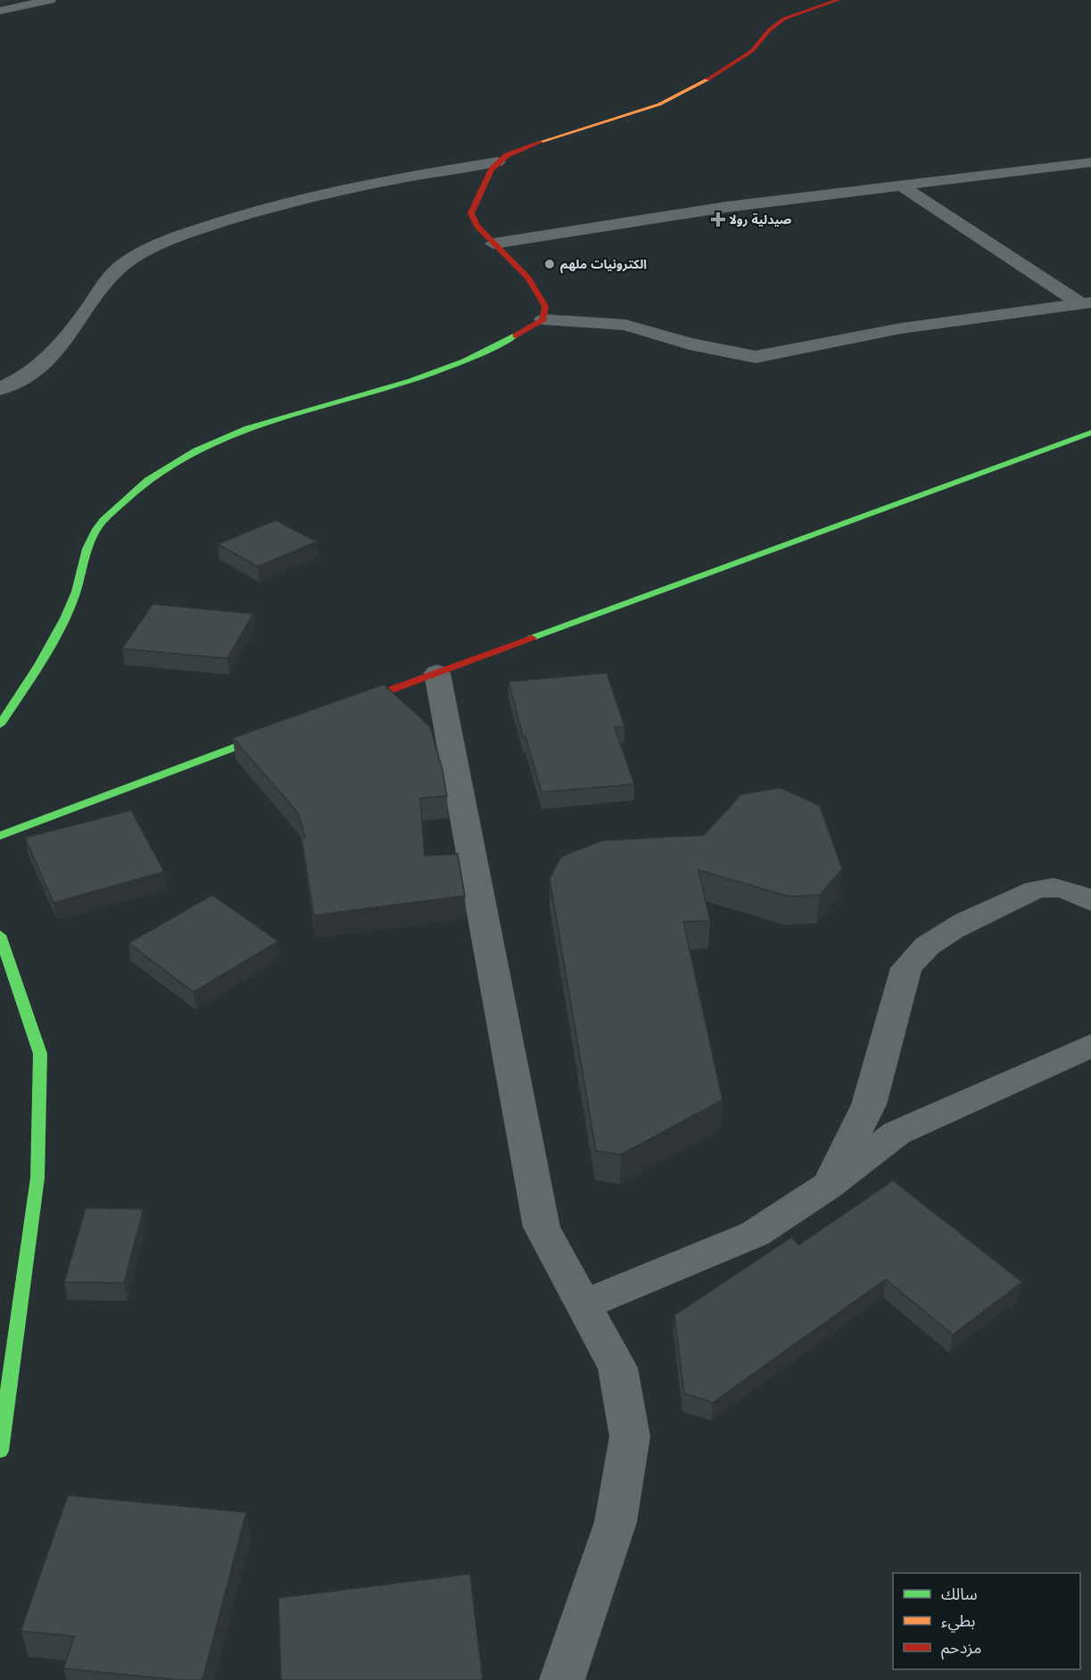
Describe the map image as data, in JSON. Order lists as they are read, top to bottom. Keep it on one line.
{"places":{"health":["صيدلية رولا"],"other":["الكترونيات ملهم"]},"legend":["سالك","بطيء","مزدحم"]}
